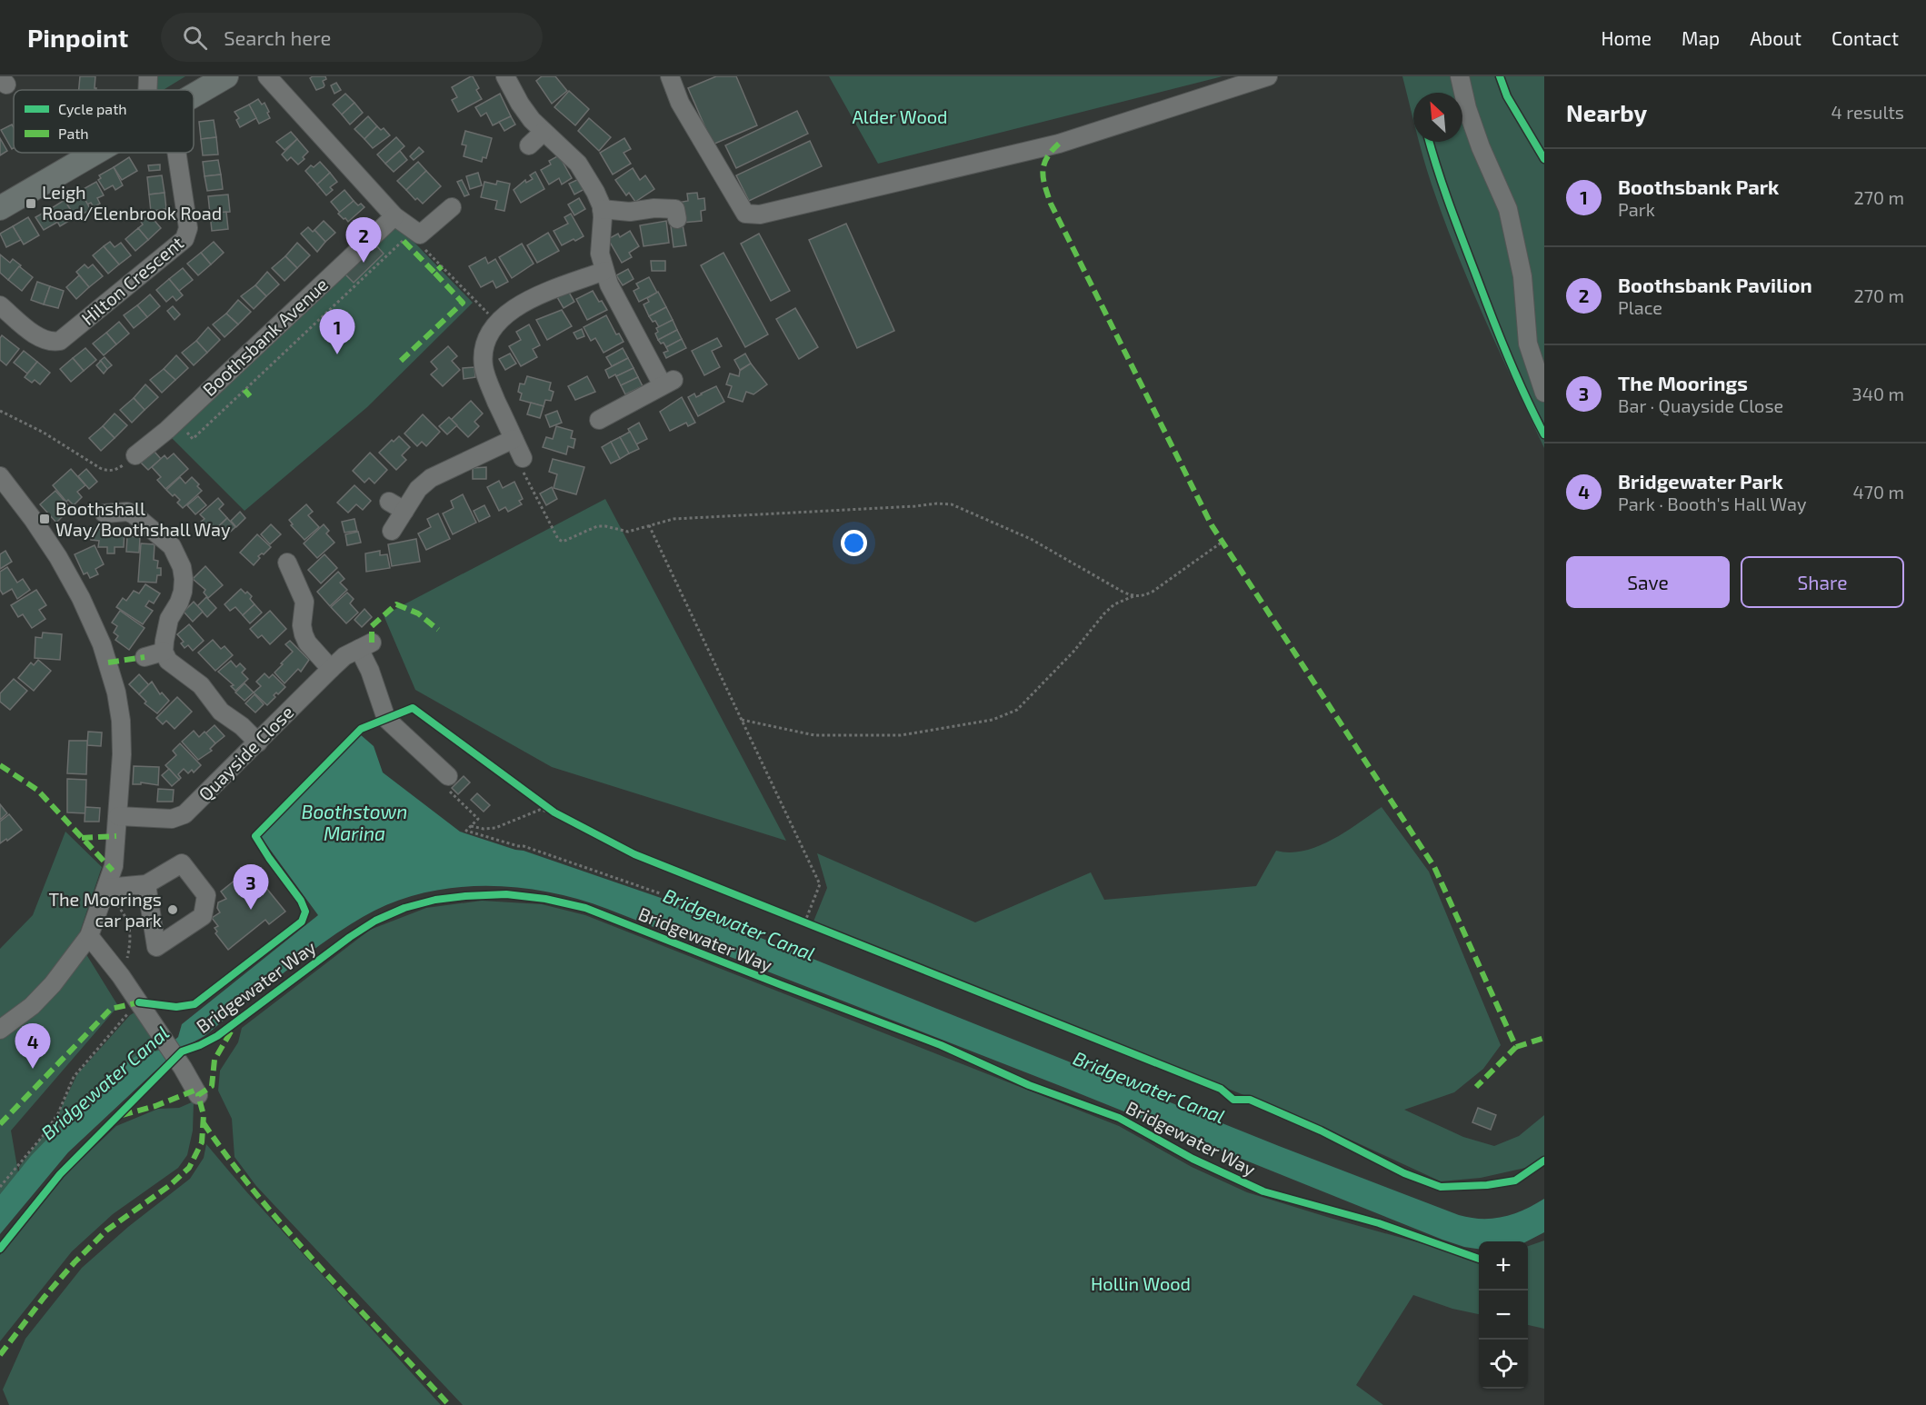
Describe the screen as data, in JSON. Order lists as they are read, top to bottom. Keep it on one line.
{"streets":{"street":["Hilton Crescent","Boothsbank Avenue","Quayside Close"],"cycle path":["Bridgewater Way"]},"water":["Boothstown Marina","Bridgewater Canal"],"parks":["Alder Wood","Hollin Wood"],"places":{"transit":["Leigh Road/Elenbrook Road","Boothshall Way/Boothshall Way"],"other":["The Moorings car park"]},"legend":["Cycle path","Path"],"north":"top left","page":{"header":"Pinpoint","search":"Search here","nav":["Home","Map","About","Contact"],"heading":["Nearby","4 results"],"list":[{"mark":"1","name":"Boothsbank Park","note":"Park","value":"270 m"},{"mark":"2","name":"Boothsbank Pavilion","note":"Place","value":"270 m"},{"mark":"3","name":"The Moorings","note":"Bar · Quayside Close","value":"340 m"},{"mark":"4","name":"Bridgewater Park","note":"Park · Booth's Hall Way","value":"470 m"}],"pins":["2","1","3","4"],"buttons":["Save","Share"],"map_buttons":["+","−"]}}
